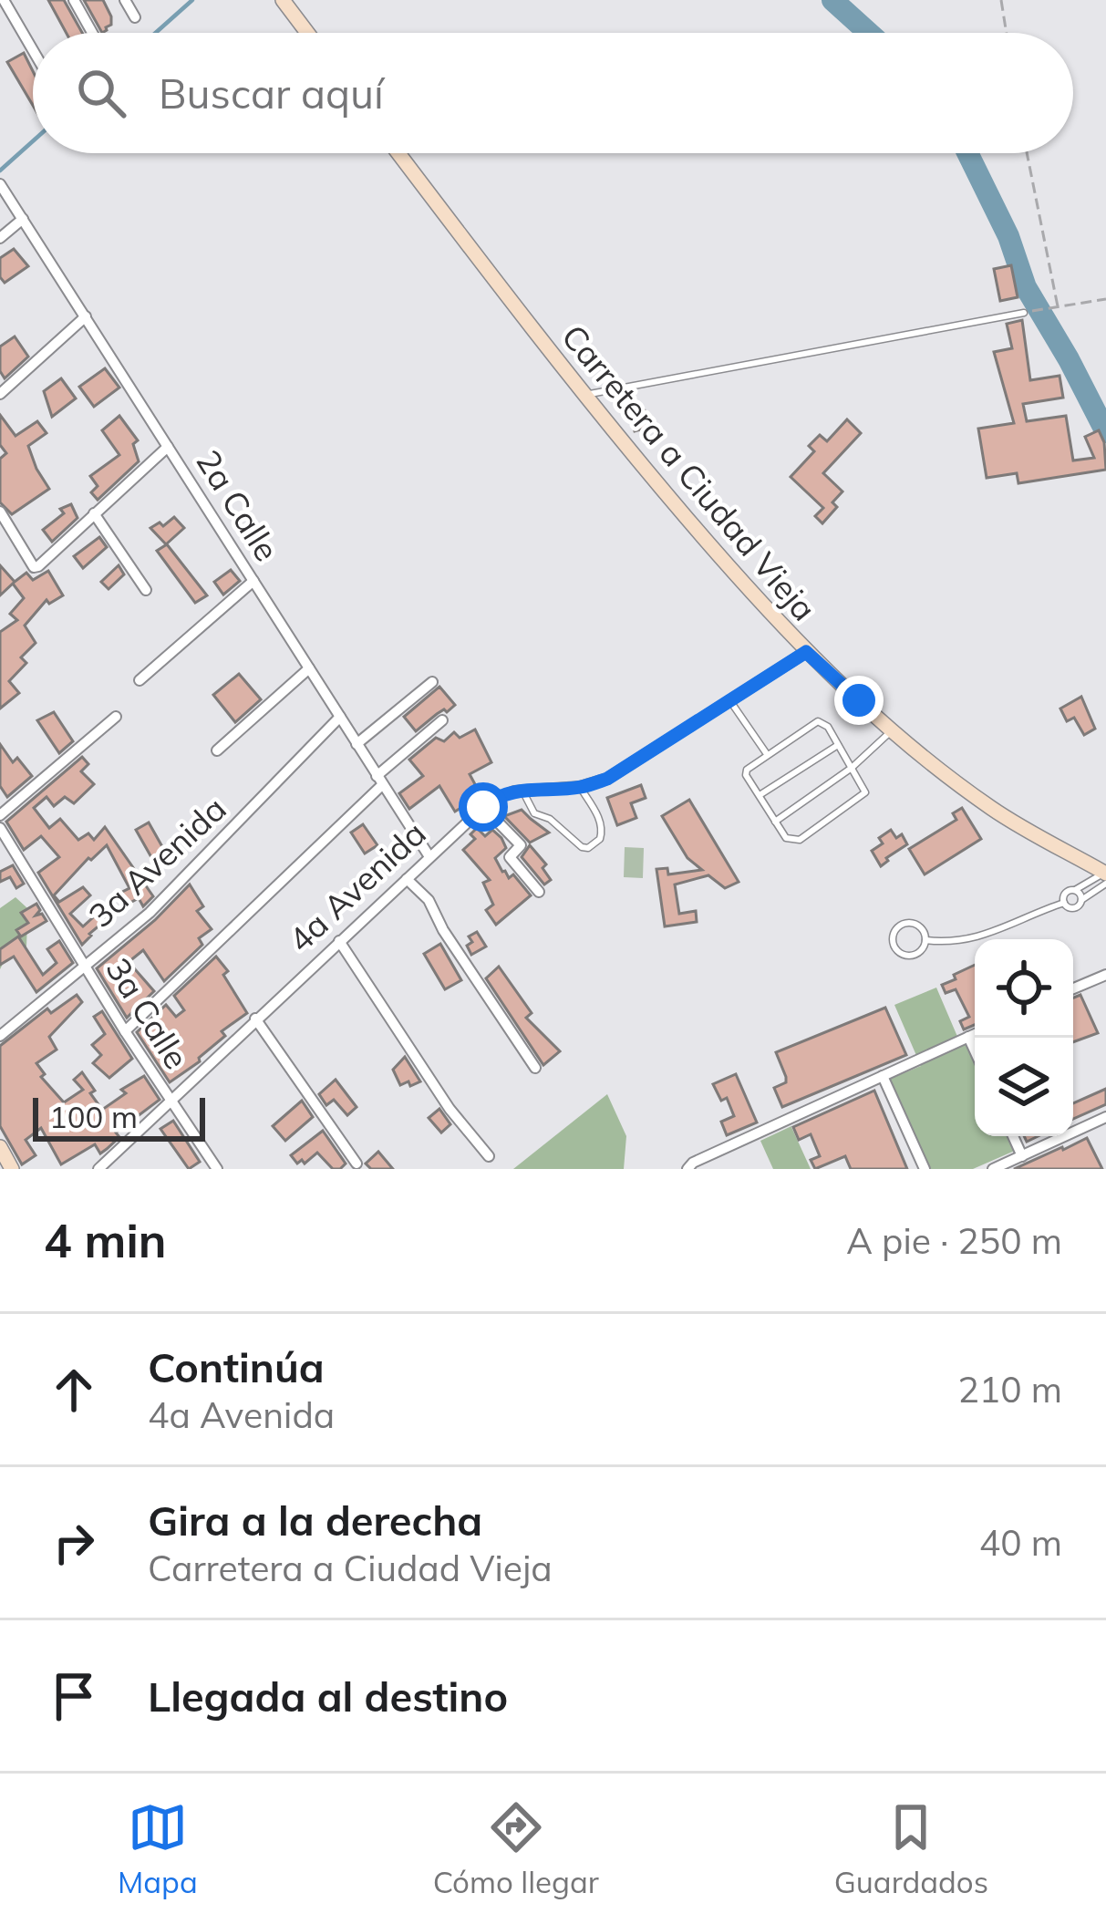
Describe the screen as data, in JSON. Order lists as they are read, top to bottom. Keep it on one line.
{"streets":{"main road":["Carretera a Ciudad Vieja"],"street":["2a Calle","3a Avenida","4a Avenida","3a Calle"]},"crossings":[["Carretera a Ciudad Vieja","4a Avenida"],["2a Calle","3a Avenida"],["2a Calle","4a Avenida"],["3a Avenida","3a Calle"],["4a Avenida","3a Calle"]],"scale_bar":"100 m","page":{"search":"Buscar aquí","scale":"100 m","heading":["4 min","A pie · 250 m"],"list":[["Continúa","4a Avenida","210 m"],["Gira a la derecha","Carretera a Ciudad Vieja","40 m"],"Llegada al destino"],"nav":["Mapa","Cómo llegar","Guardados"]}}
